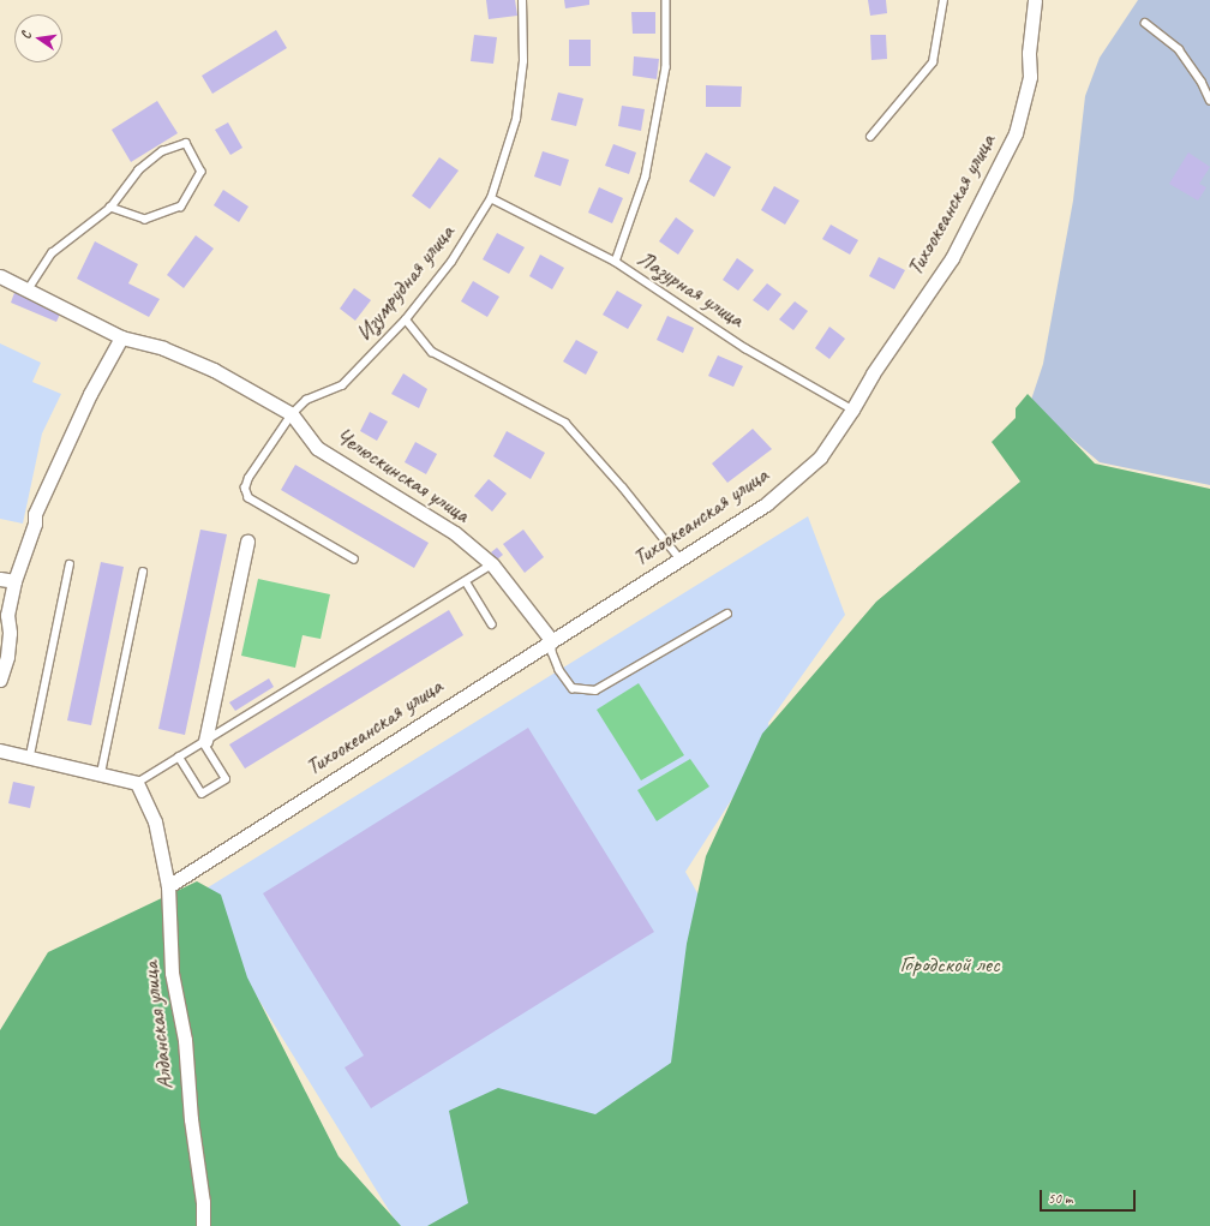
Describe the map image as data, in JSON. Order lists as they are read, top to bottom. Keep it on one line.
{"streets":{"street":["Тихоокеанская улица","Челюскинская улица","Алданская улица"],"lane":["Изумрудная улица","Лазурная улица"]},"crossings":[["Тихоокеанская улица","Лазурная улица"],["Тихоокеанская улица","Челюскинская улица"],["Тихоокеанская улица","Алданская улица"],["Изумрудная улица","Челюскинская улица"]],"parks":["Городской лес"],"scale_bar":"50 m","north":"left"}
